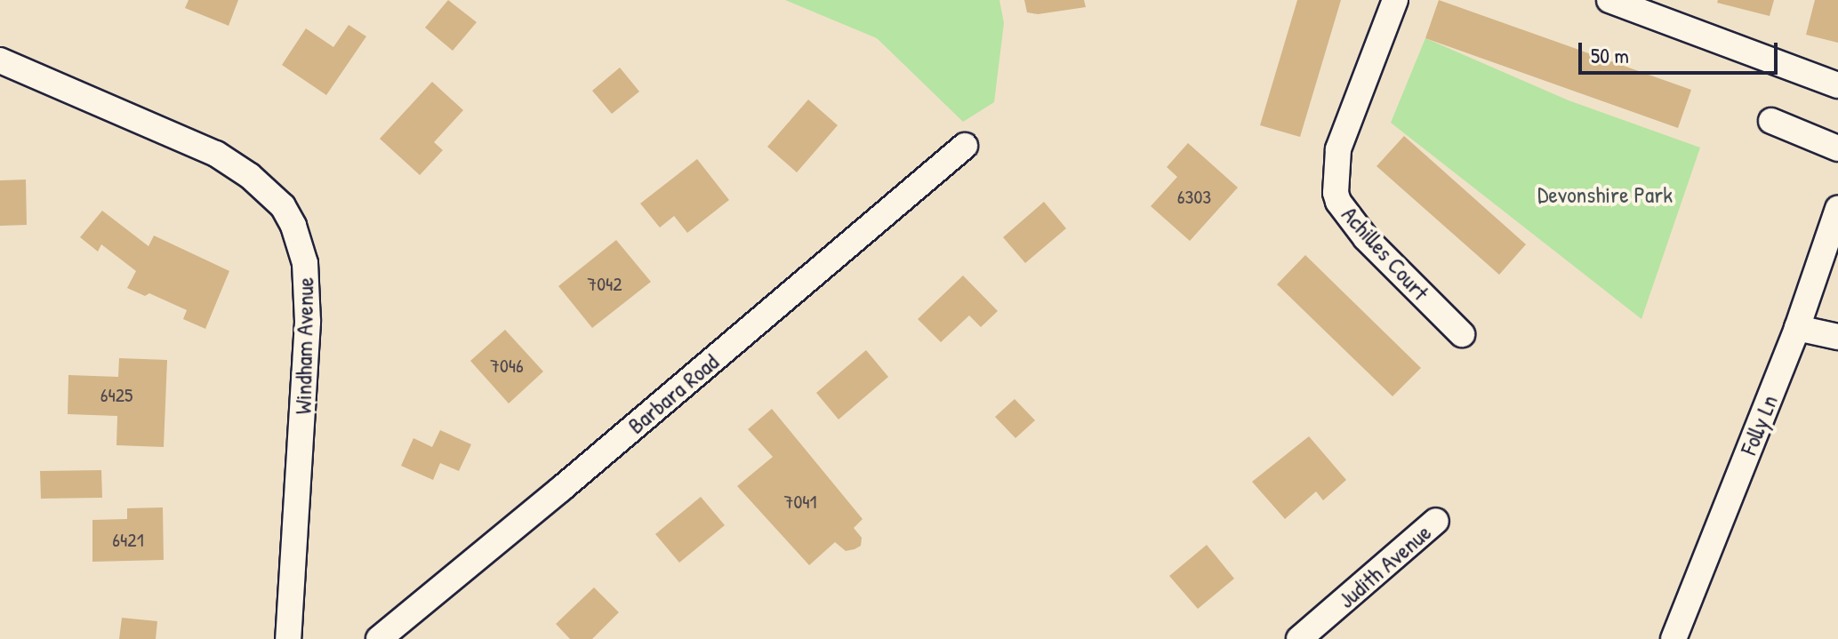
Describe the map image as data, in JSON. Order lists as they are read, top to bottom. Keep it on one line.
{"streets":{"street":["Achilles Court","Windham Avenue","Barbara Road","Folly Ln","Judith Avenue"]},"parks":["Devonshire Park"],"house_numbers":["6303","7042","7046","6425","7041","6421"],"scale_bar":"50 m"}
